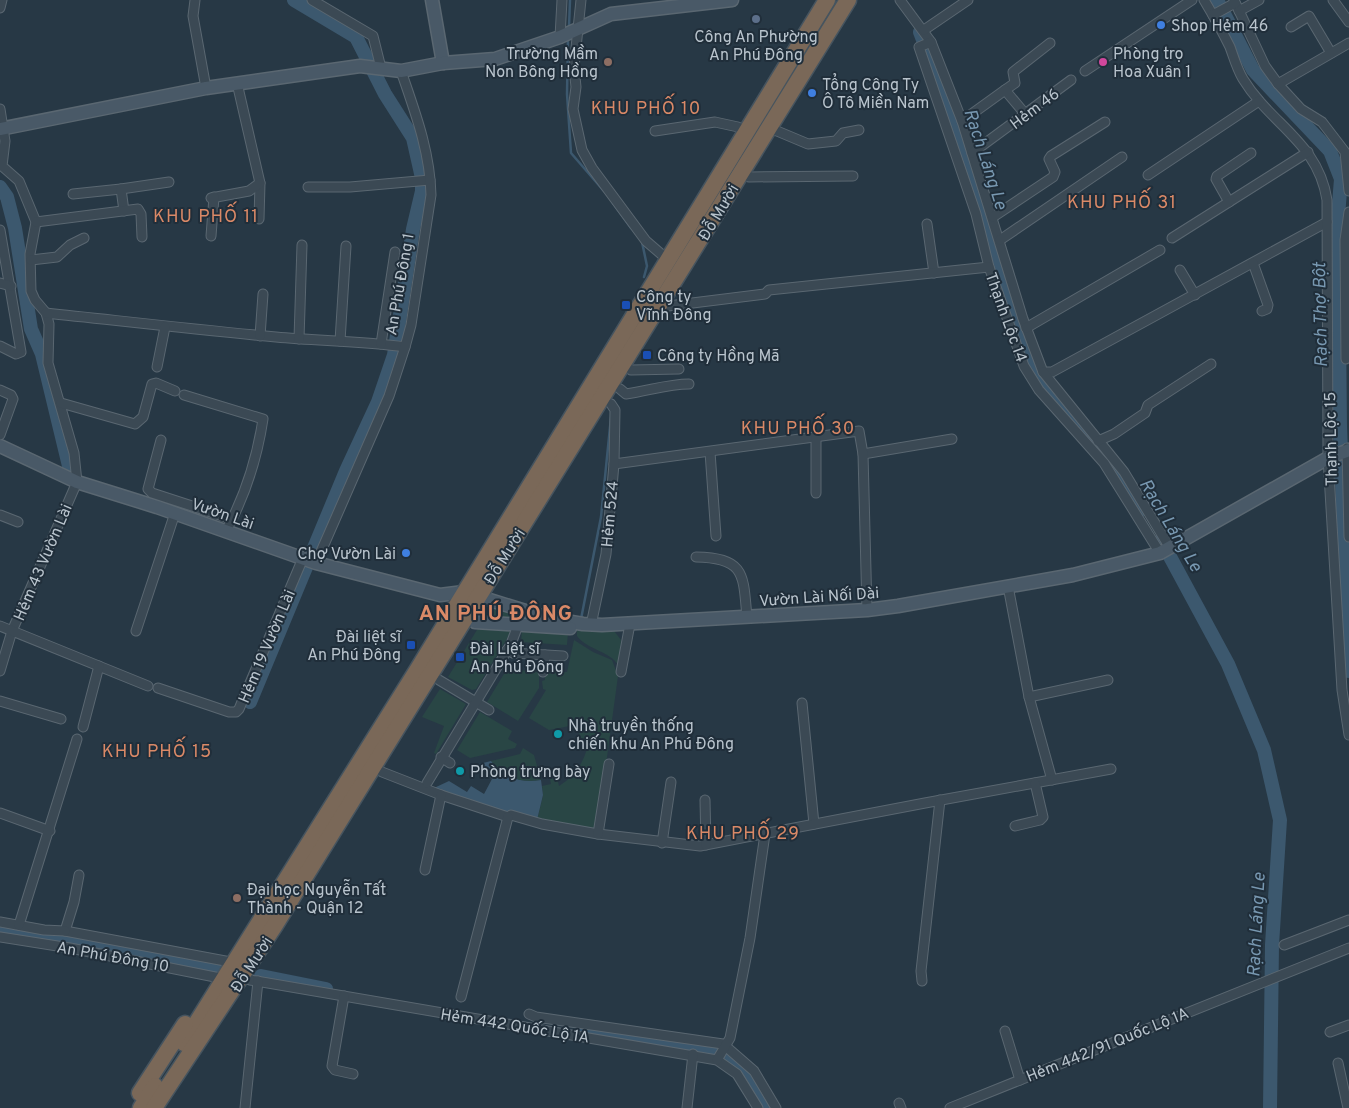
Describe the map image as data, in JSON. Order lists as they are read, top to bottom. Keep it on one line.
{"streets":{"highway":["Đỗ Mười"],"street":["Hẻm 46","An Phú Đông 1","Thạnh Lộc 14","Thạnh Lộc 15","Vườn Lài","Hẻm 524","Hẻm 43 Vườn Lài","Vườn Lài Nối Dài","Hẻm 19 Vườn Lài","An Phú Đông 10","Hẻm 442 Quốc Lộ 1A","Hẻm 442/91 Quốc Lộ 1A"]},"crossings":[["Hẻm 46","Thạnh Lộc 14"],["Đỗ Mười","Vườn Lài"],["Đỗ Mười","Hẻm 524"],["Đỗ Mười","Vườn Lài Nối Dài"],["Đỗ Mười","An Phú Đông 10"],["Đỗ Mười","Hẻm 442 Quốc Lộ 1A"],["An Phú Đông 1","Vườn Lài"],["An Phú Đông 1","Hẻm 19 Vườn Lài"],["Thạnh Lộc 14","Thạnh Lộc 15"],["Thạnh Lộc 14","Vườn Lài Nối Dài"],["Thạnh Lộc 15","Vườn Lài Nối Dài"],["Vườn Lài","Hẻm 524"],["Vườn Lài","Hẻm 43 Vườn Lài"],["Vườn Lài","Vườn Lài Nối Dài"],["Vườn Lài","Hẻm 19 Vườn Lài"],["Hẻm 524","Vườn Lài Nối Dài"]],"districts":["KHU PHỐ 10","KHU PHỐ 31","KHU PHỐ 11","KHU PHỐ 30","AN PHÚ ĐÔNG","KHU PHỐ 15","KHU PHỐ 29"],"water":["Rạch Láng Le","Rạch Thợ Bột"],"places":{"other":["Công An Phường An Phú Đông","Shop Hẻm 46","Trường Mầm Non Bông Hồng","Phòng trọ Hoa Xuân 1","Tổng Công Ty Ô Tô Miền Nam","Chợ Vườn Lài","Nhà truyền thống chiến khu An Phú Đông","Phòng trưng bày","Đại học Nguyễn Tất Thành - Quận 12"],"transit":["Công ty Vĩnh Đông","Công ty Hồng Mã","Đài liệt sĩ An Phú Đông","Đài Liệt sĩ An Phú Đông"]}}
